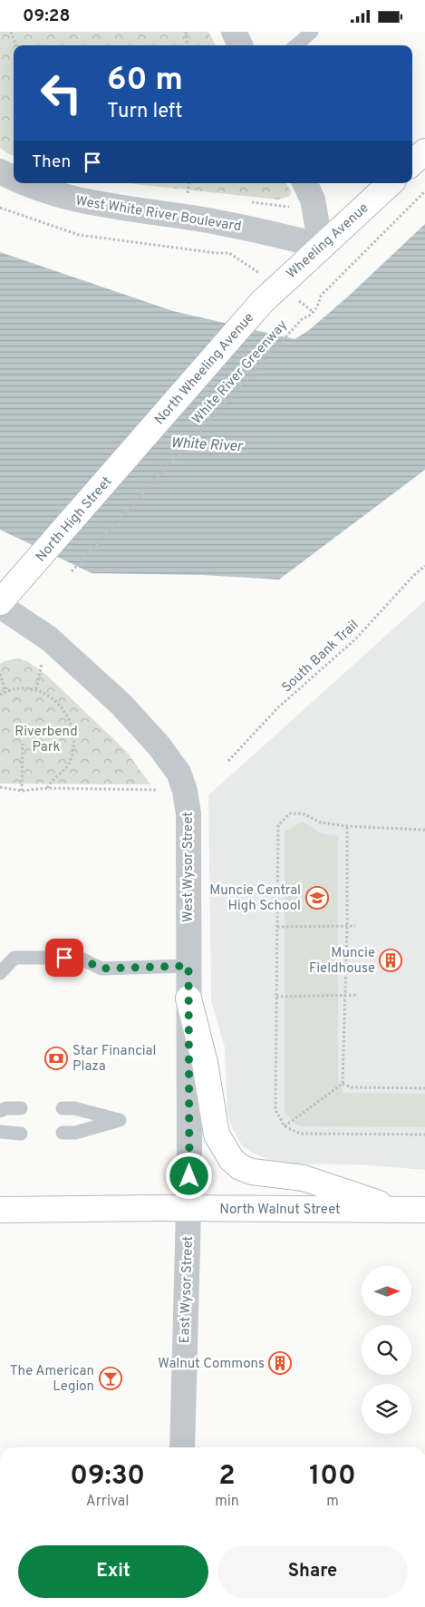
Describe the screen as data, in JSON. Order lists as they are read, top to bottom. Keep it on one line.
{"streets":{"main road":["Wheeling Avenue","North Wheeling Avenue","North High Street","North Walnut Street"],"street":["West White River Boulevard","West Wysor Street","East Wysor Street"],"path":["White River Greenway","South Bank Trail"]},"crossings":[["West White River Boulevard","Wheeling Avenue"],["Wheeling Avenue","North Wheeling Avenue"],["North Wheeling Avenue","North High Street"],["North High Street","West Wysor Street"],["West Wysor Street","North Walnut Street"],["West Wysor Street","East Wysor Street"],["North Walnut Street","East Wysor Street"]],"water":["White River"],"parks":["Riverbend Park"],"places":{"school or university":["Muncie Central High School"],"building":["Muncie Fieldhouse","Walnut Commons"],"bank":["Star Financial Plaza"],"bar":["The American Legion"]},"north":"right","page":{"status":"09:28","turn":["60 m","Turn left"],"then":"Then","eta":["09:30","Arrival","2","min","100","m"],"buttons":["Exit","Share"]}}
